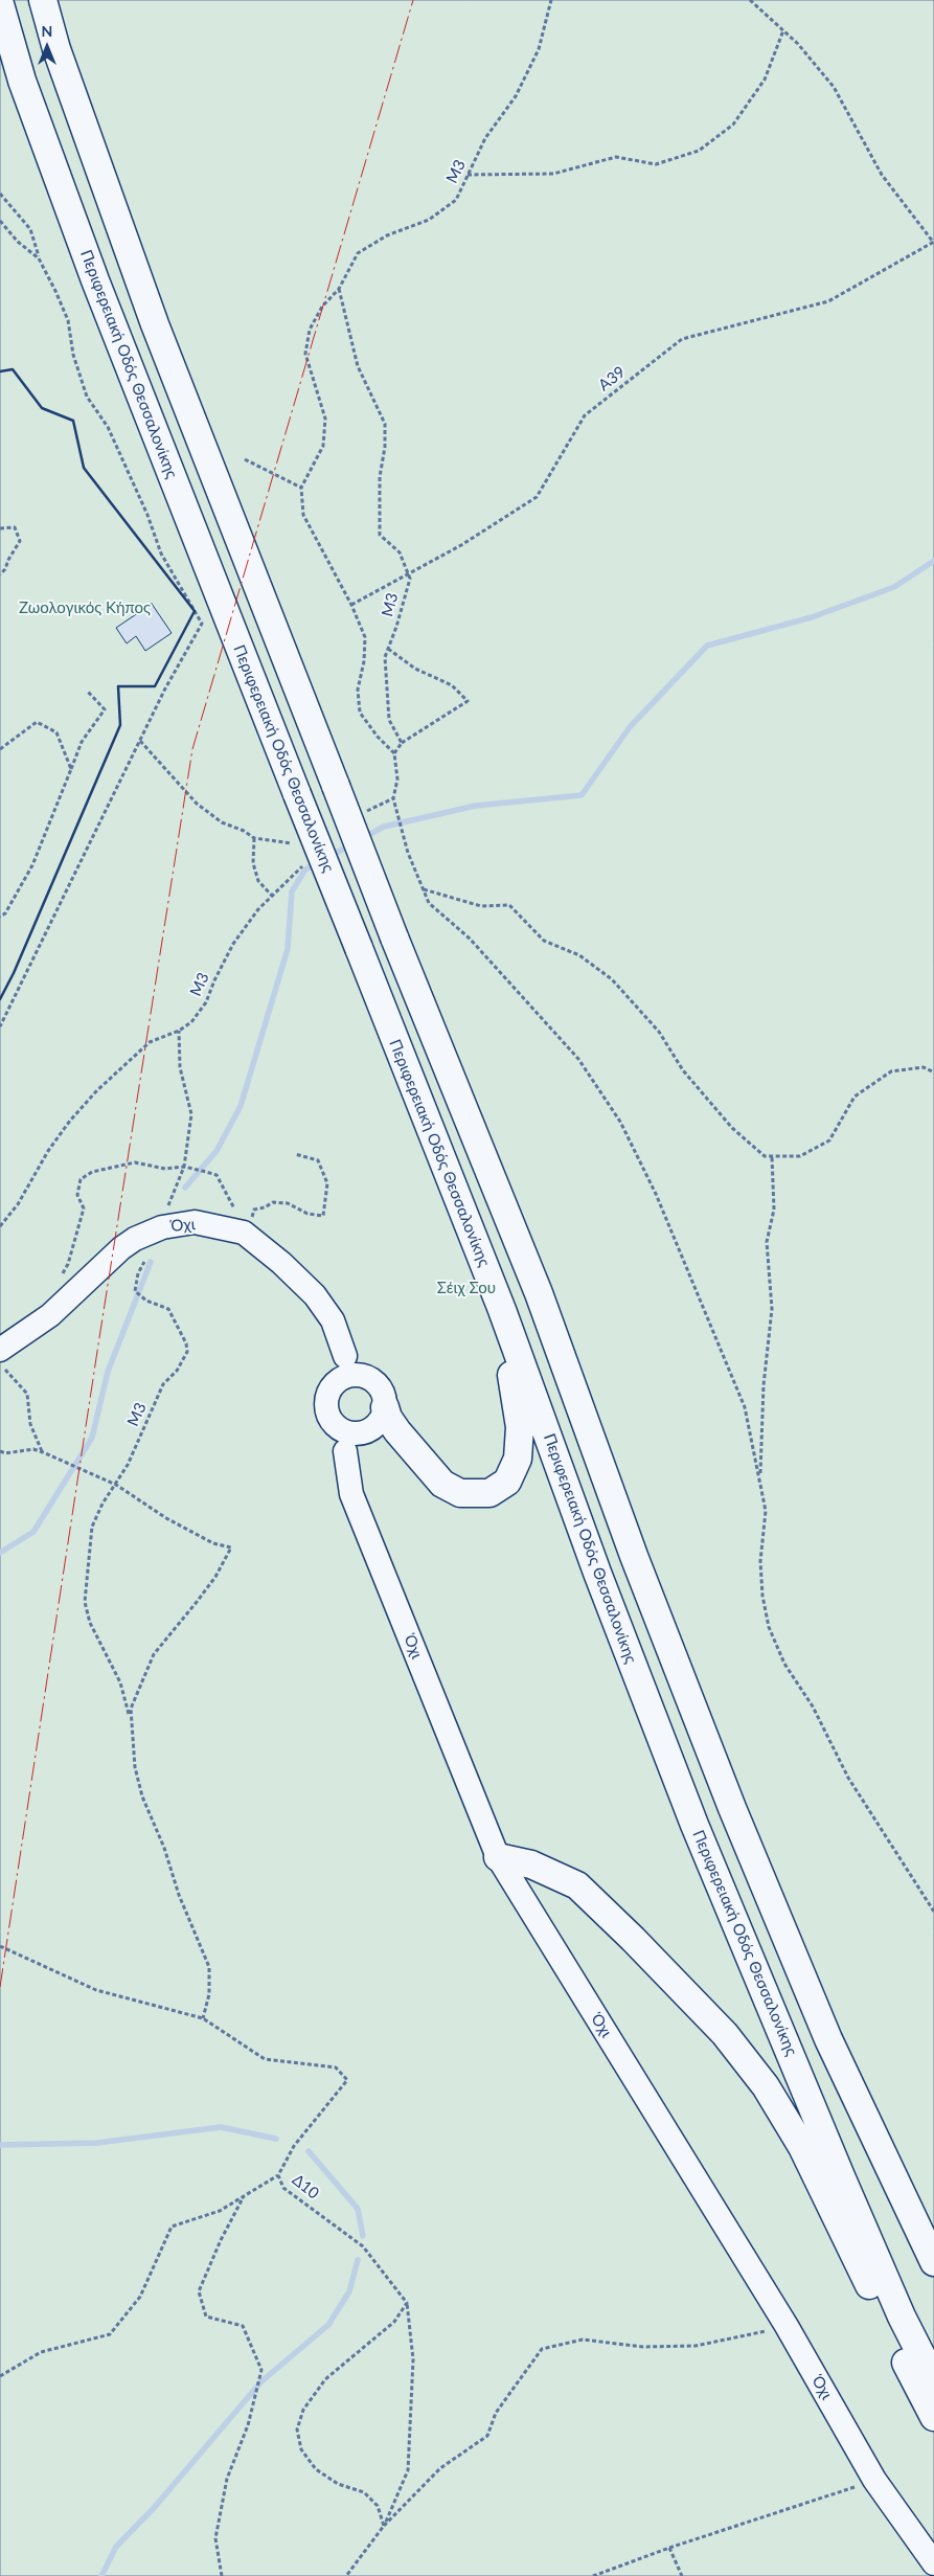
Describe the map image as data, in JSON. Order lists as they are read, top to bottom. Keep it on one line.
{"streets":{"highway":["Περιφερειακή Οδός Θεσσαλονίκης"],"main road":["Όχι"],"path":["Μ3","Α39","Δ10"]},"crossings":[["Μ3","Α39"]],"parks":["Ζωολογικός Κήπος","Σέιχ Σου"],"north":"top"}
